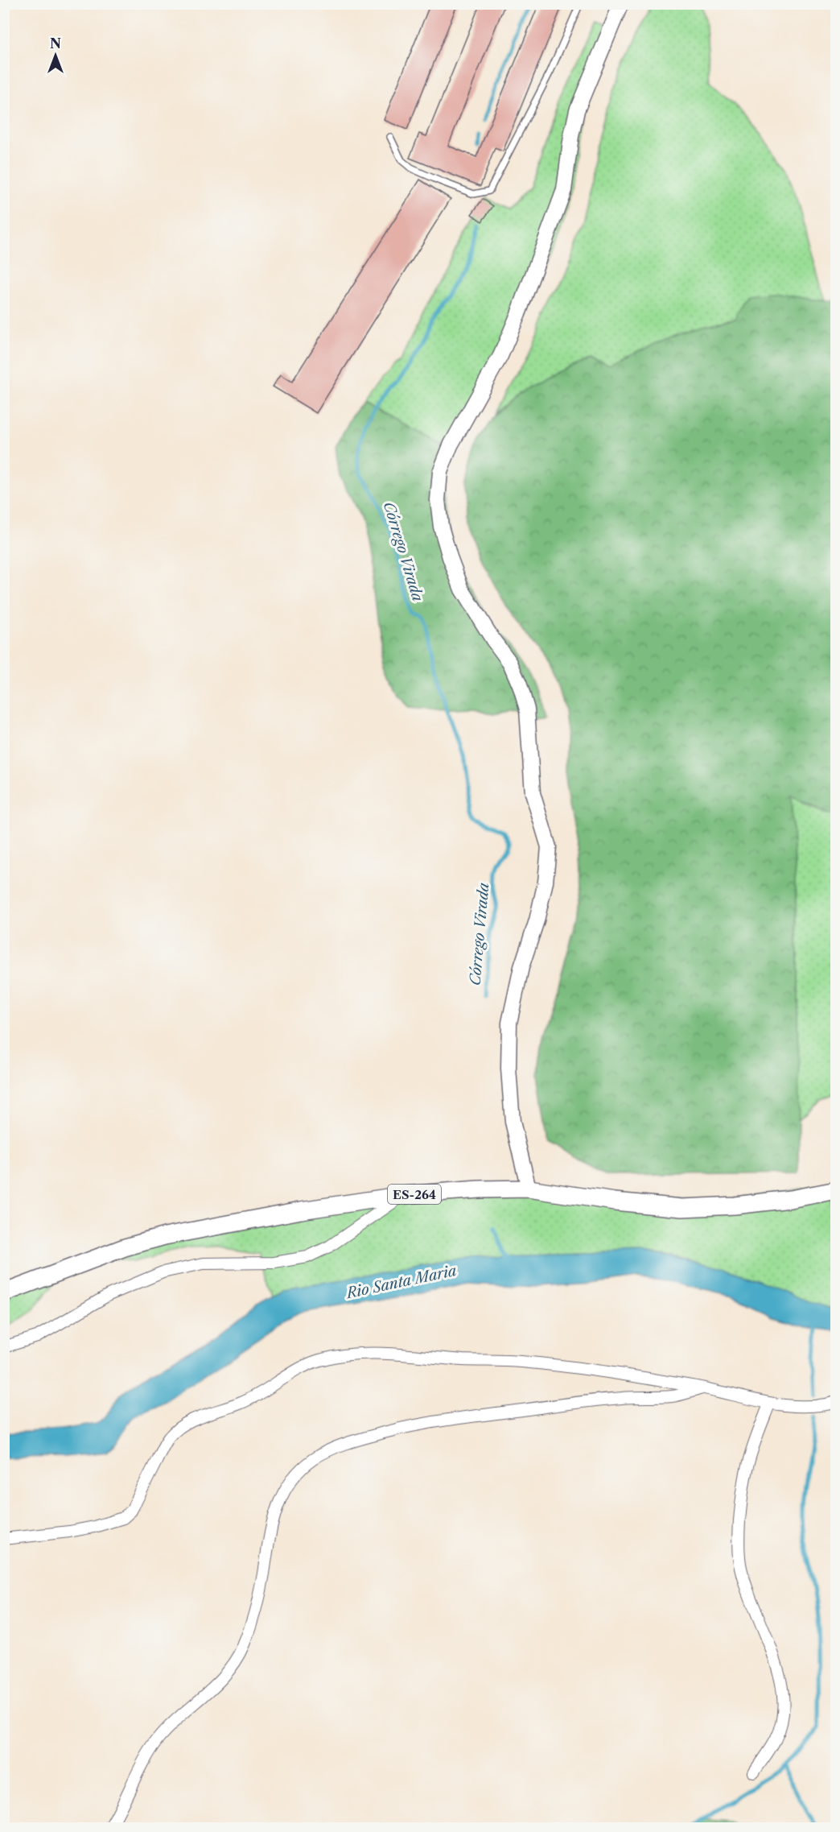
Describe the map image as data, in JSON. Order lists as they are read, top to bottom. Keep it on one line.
{"streets":{"main road":["ES-264"]},"water":["Córrego Virada","Rio Santa Maria"],"north":"top"}
